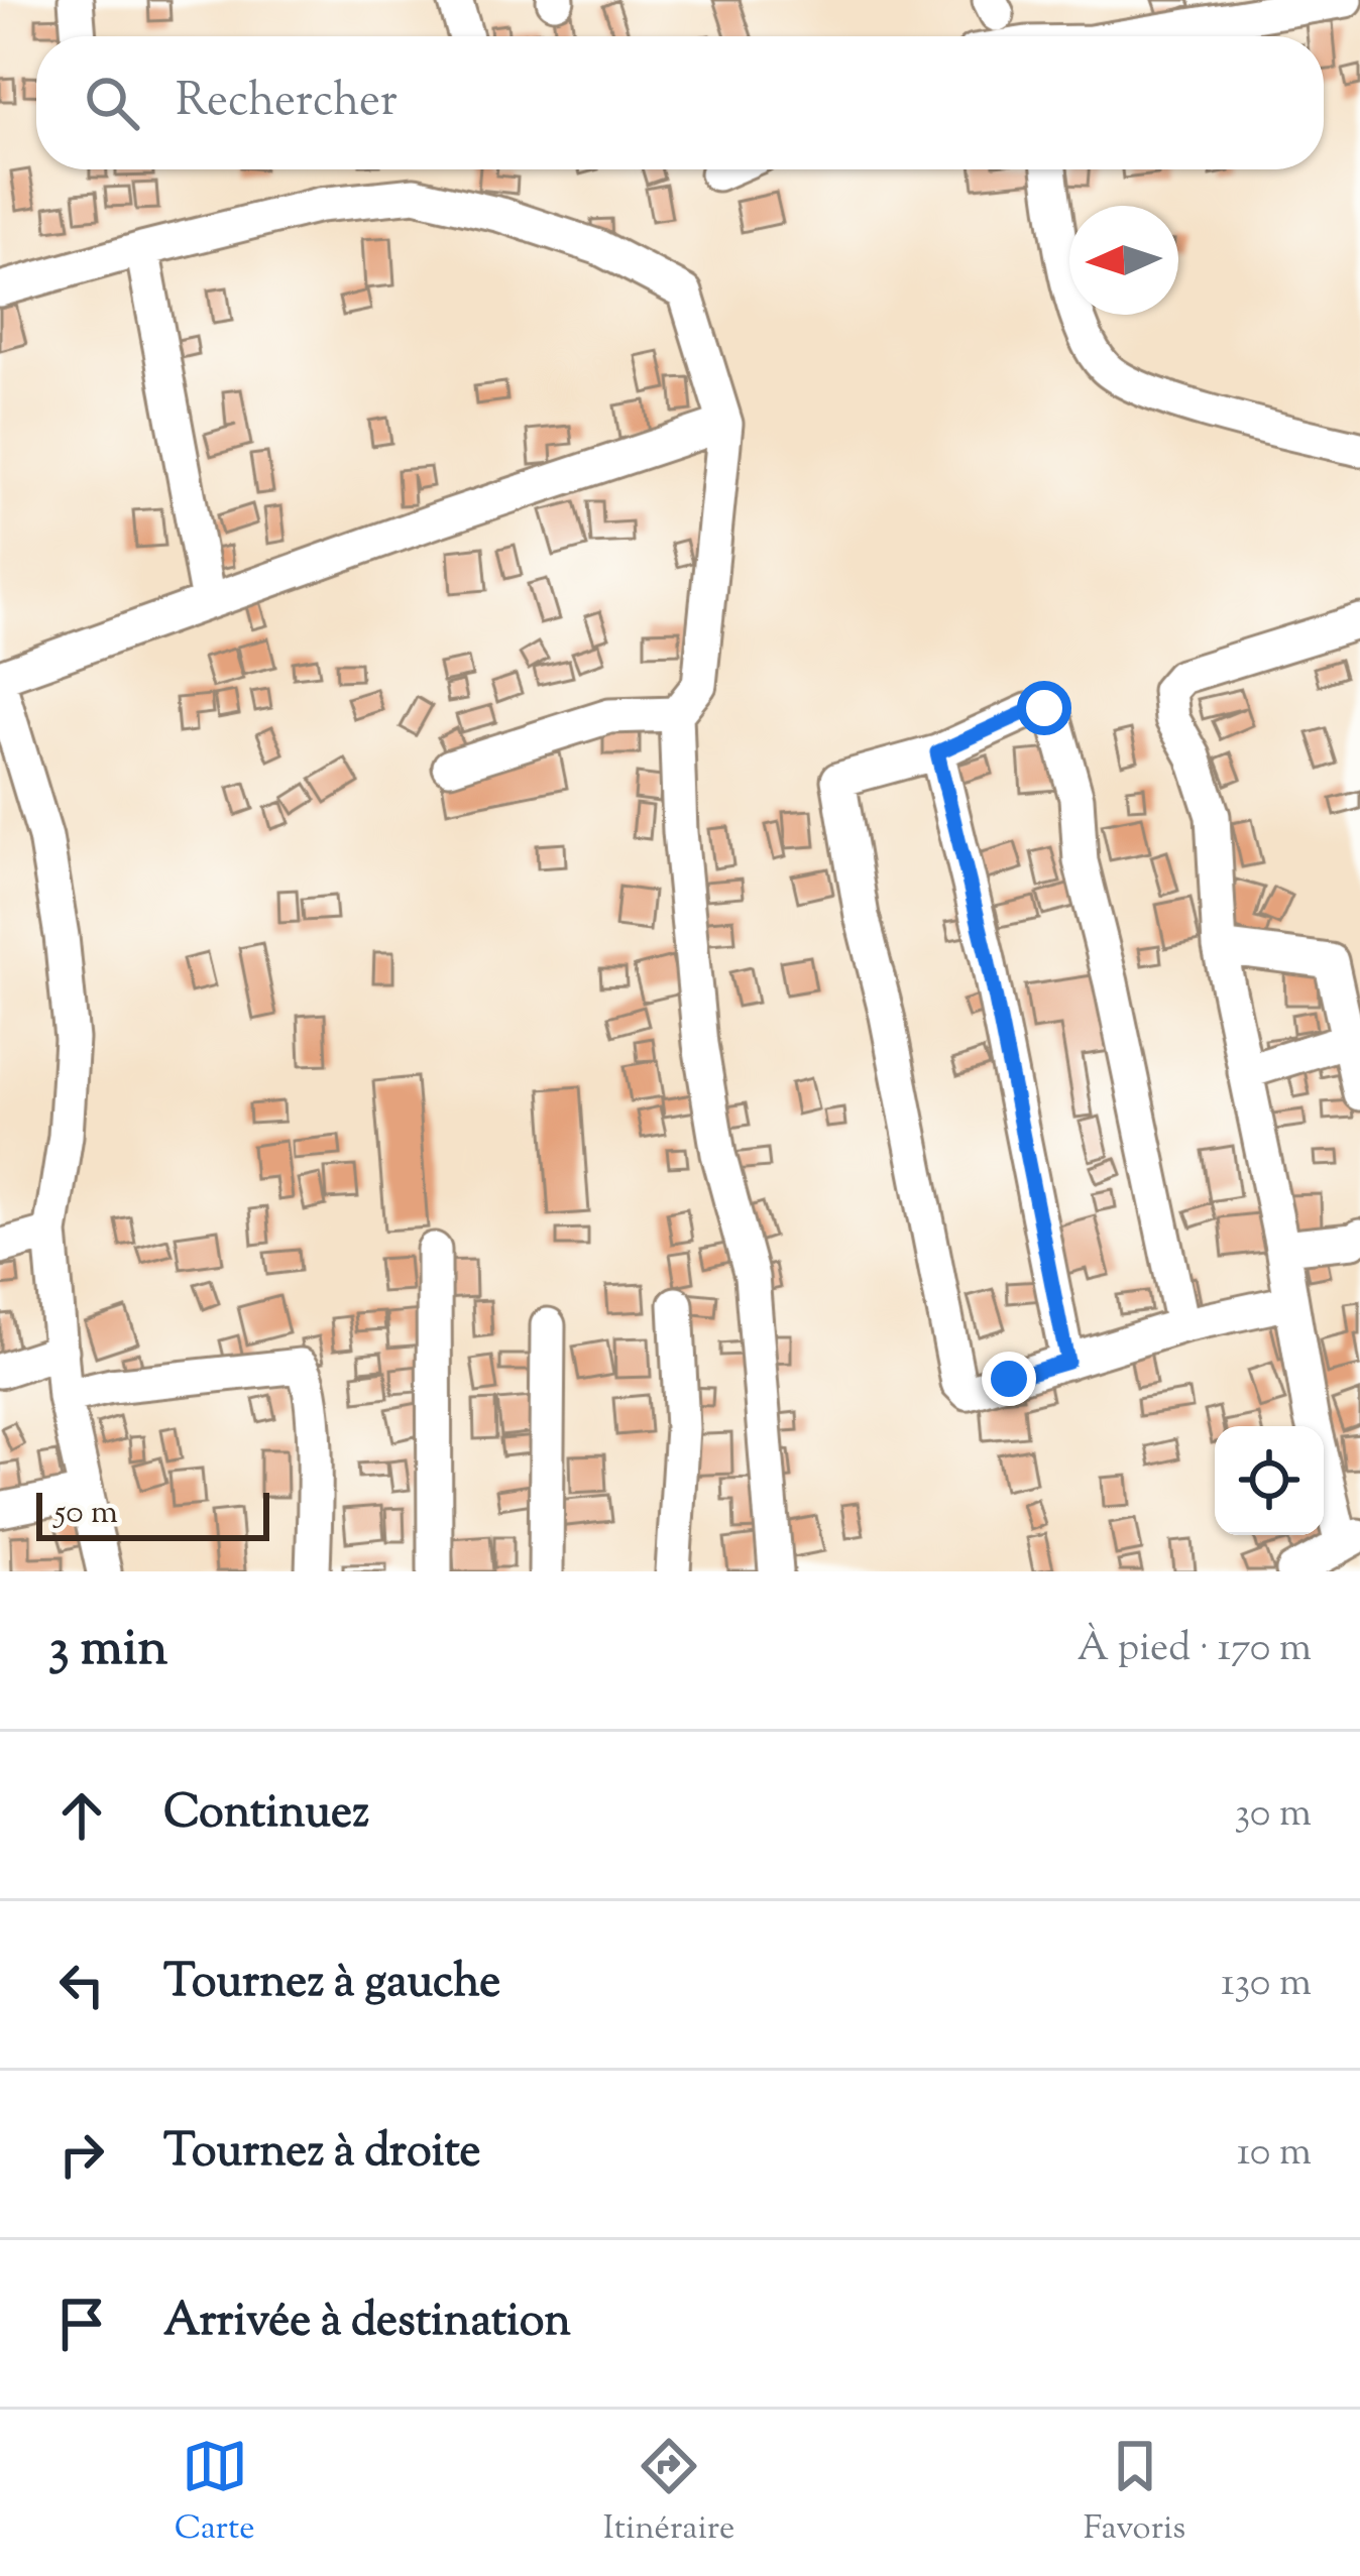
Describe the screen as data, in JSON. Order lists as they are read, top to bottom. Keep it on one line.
{"scale_bar":"50 m","north":"left","page":{"search":"Rechercher","scale":"50 m","heading":["3 min","À pied · 170 m"],"list":[["Continuez","30 m"],["Tournez à gauche","130 m"],["Tournez à droite","10 m"],"Arrivée à destination"],"nav":["Carte","Itinéraire","Favoris"]}}
